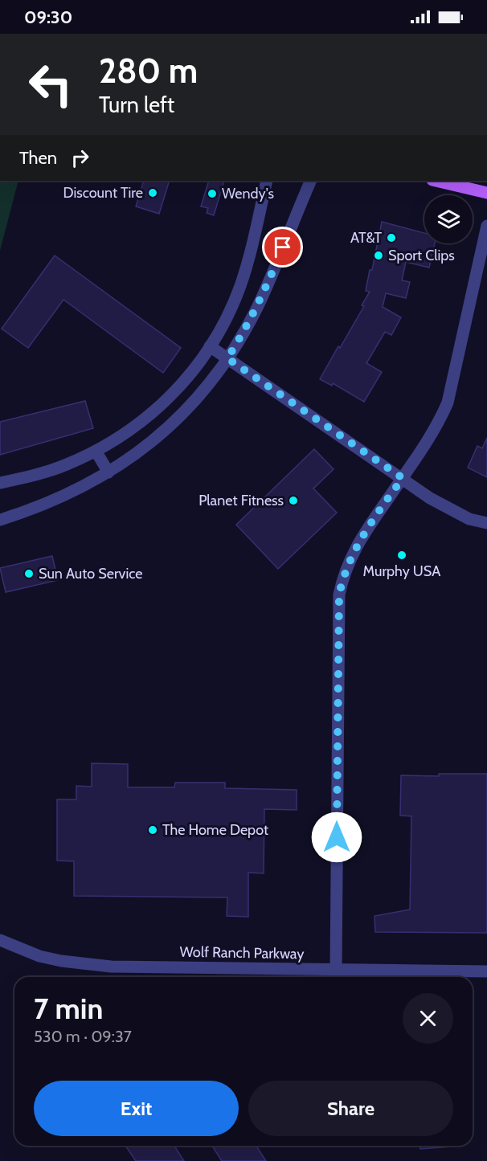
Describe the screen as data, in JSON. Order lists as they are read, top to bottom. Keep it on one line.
{"streets":{"street":["Wolf Ranch Parkway"]},"places":["Discount Tire","Wendy's","AT&T","Sport Clips","Planet Fitness","Murphy USA","Sun Auto Service","The Home Depot"],"page":{"status":"09:30","turn":["280 m","Turn left"],"then":"Then","heading":["7 min","530 m · 09:37"],"buttons":["Exit","Share"]}}
